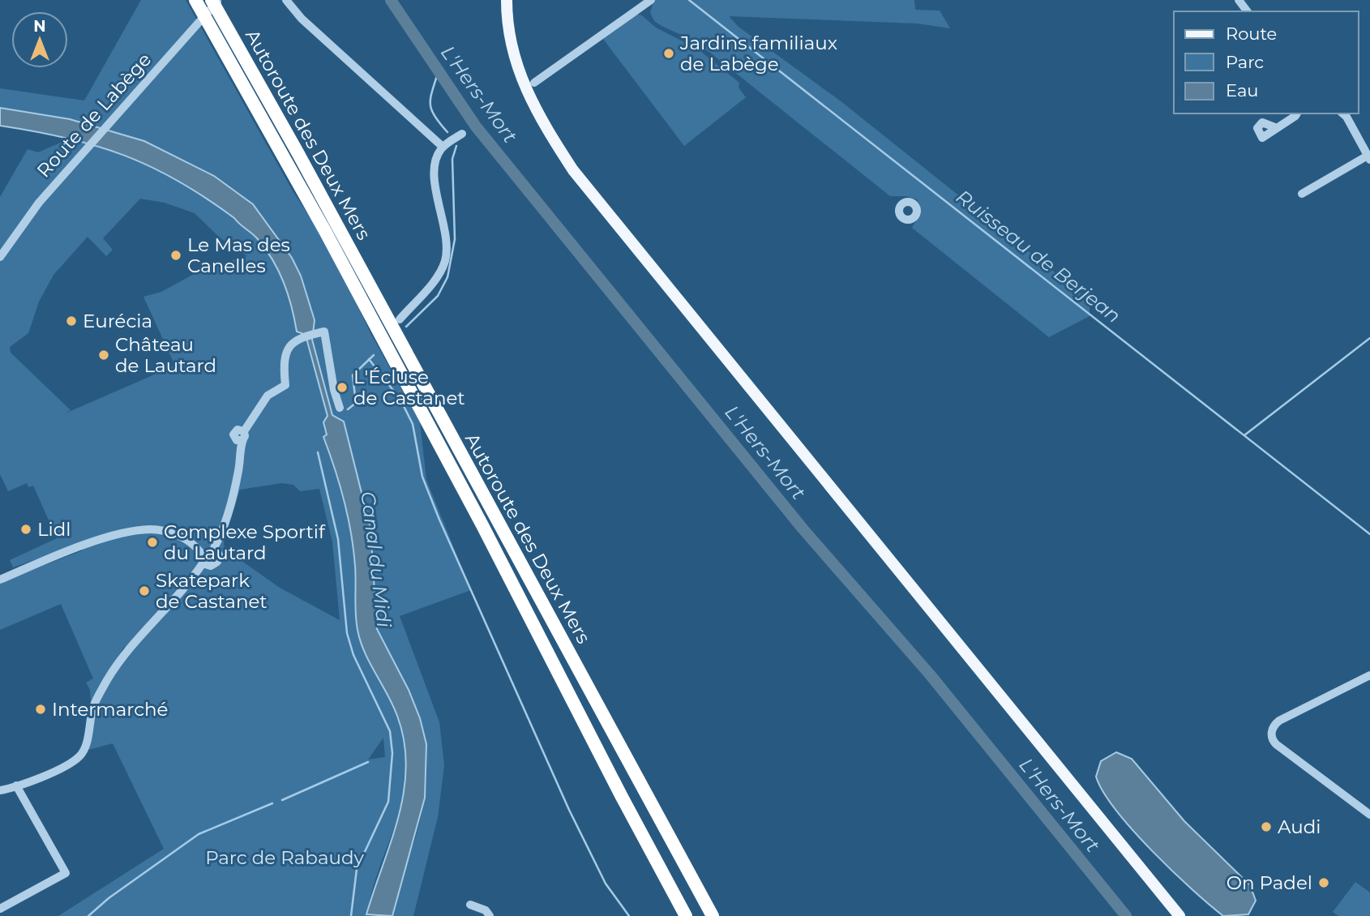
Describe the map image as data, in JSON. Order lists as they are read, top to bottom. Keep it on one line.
{"streets":{"highway":["Autoroute des Deux Mers"],"street":["Route de Labège"]},"water":["L'Hers-Mort","Ruisseau de Berjean","Canal du Midi"],"parks":["Parc de Rabaudy"],"places":["Jardins familiaux de Labège","Le Mas des Canelles","Eurécia","Château de Lautard","L'Écluse de Castanet","Lidl","Complexe Sportif du Lautard","Skatepark de Castanet","Intermarché","Audi","On Padel"],"legend":["Route","Parc","Eau"],"north":"top"}
